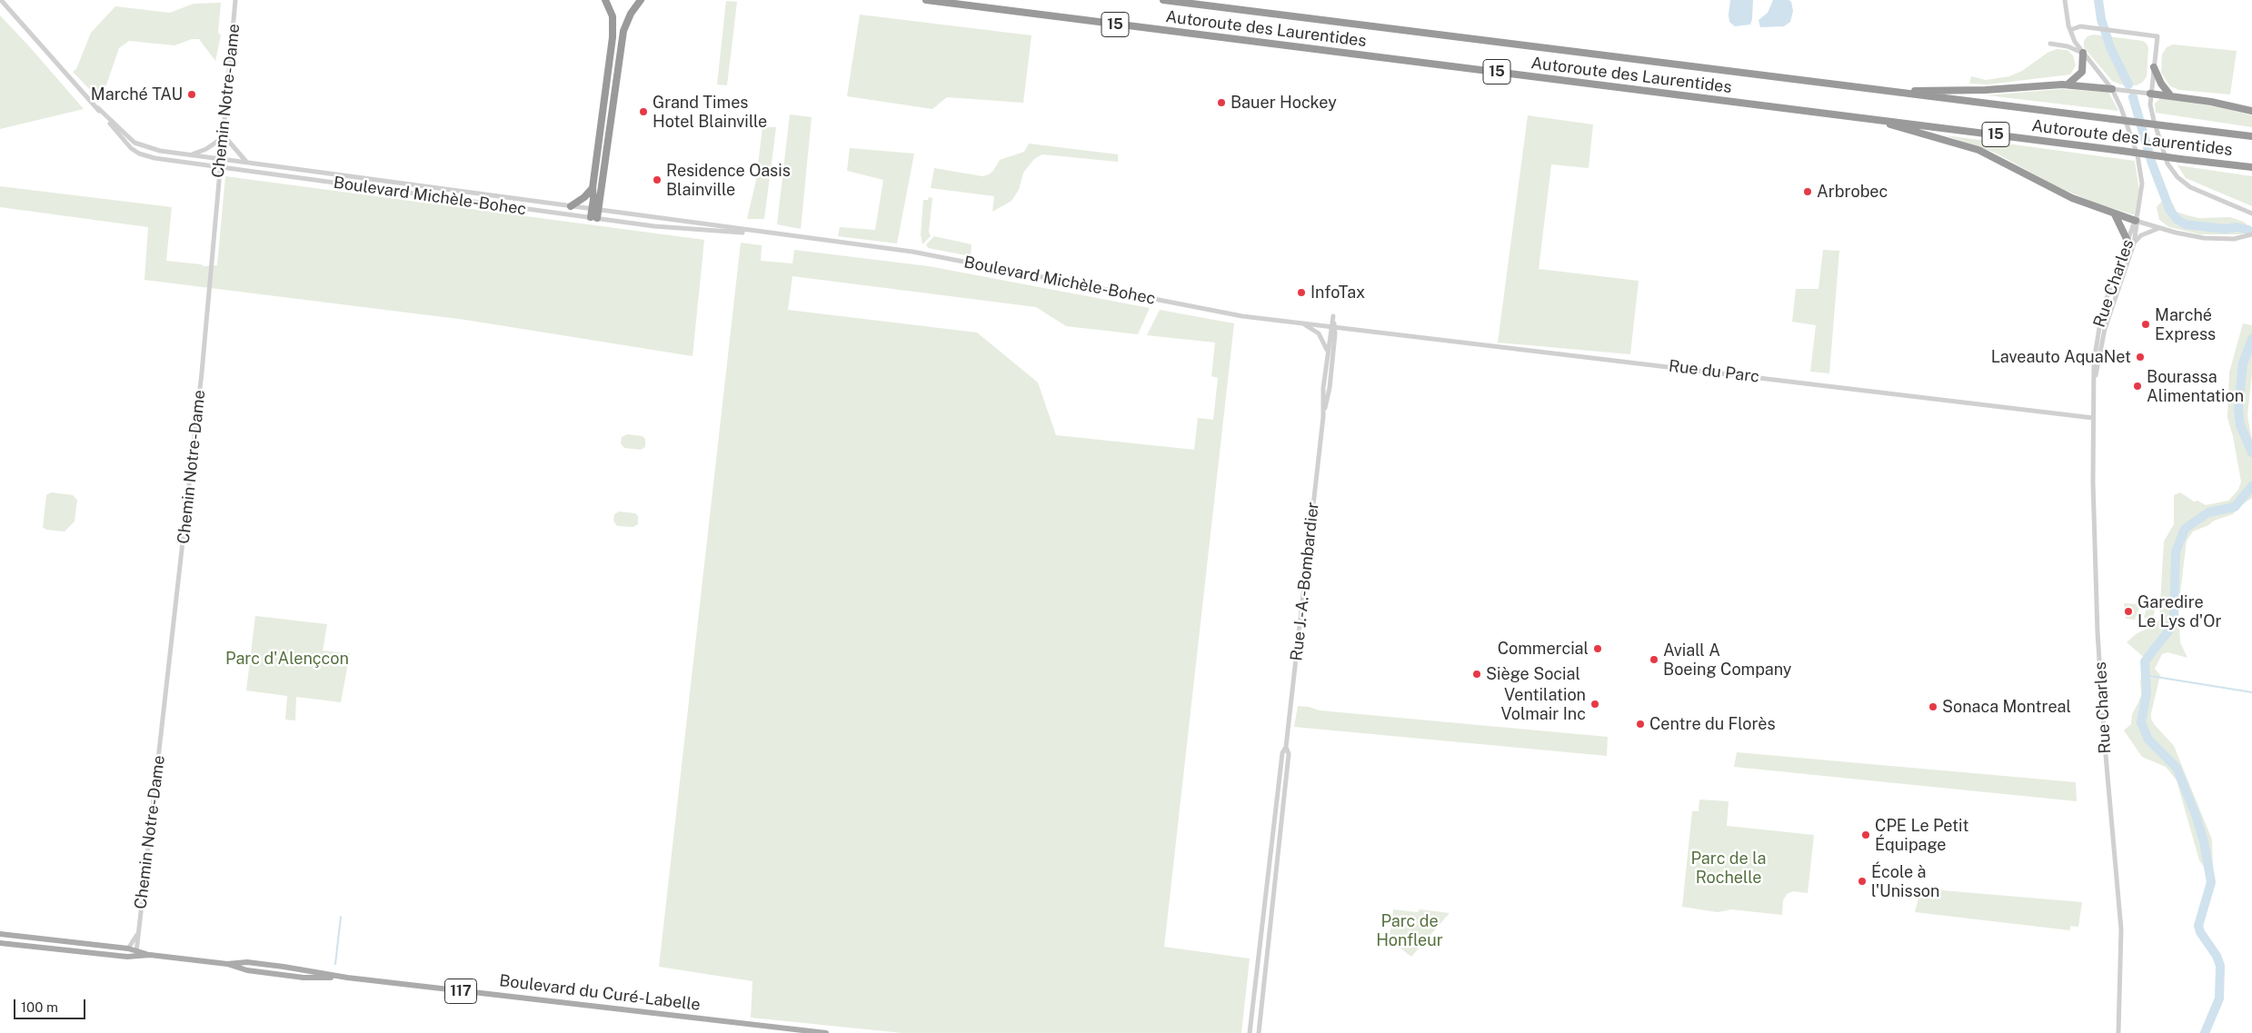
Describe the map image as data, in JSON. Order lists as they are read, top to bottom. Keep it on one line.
{"streets":{"highway":["15","Autoroute des Laurentides"],"main road":["117","Boulevard du Curé-Labelle"],"street":["Chemin Notre-Dame","Boulevard Michèle-Bohec","Rue Charles","Rue du Parc","Rue J.-A.-Bombardier"]},"crossings":[["Chemin Notre-Dame","Boulevard Michèle-Bohec"],["Chemin Notre-Dame","Boulevard du Curé-Labelle"],["Boulevard Michèle-Bohec","Rue du Parc"],["Boulevard Michèle-Bohec","Rue J.-A.-Bombardier"],["Rue Charles","Rue du Parc"],["Rue du Parc","Rue J.-A.-Bombardier"]],"parks":["Parc d'Alençcon","Parc de la Rochelle","Parc de Honfleur"],"places":["Marché TAU","Bauer Hockey","Grand Times Hotel Blainville","Residence Oasis Blainville","Arbrobec","InfoTax","Marché Express","Laveauto AquaNet","Bourassa Alimentation","Garedire Le Lys d'Or","Commercial","Aviall A Boeing Company","Siège Social","Ventilation Volmair Inc","Sonaca Montreal","Centre du Florès","CPE Le Petit Équipage","École à l'Unisson"],"scale_bar":"100 m"}
